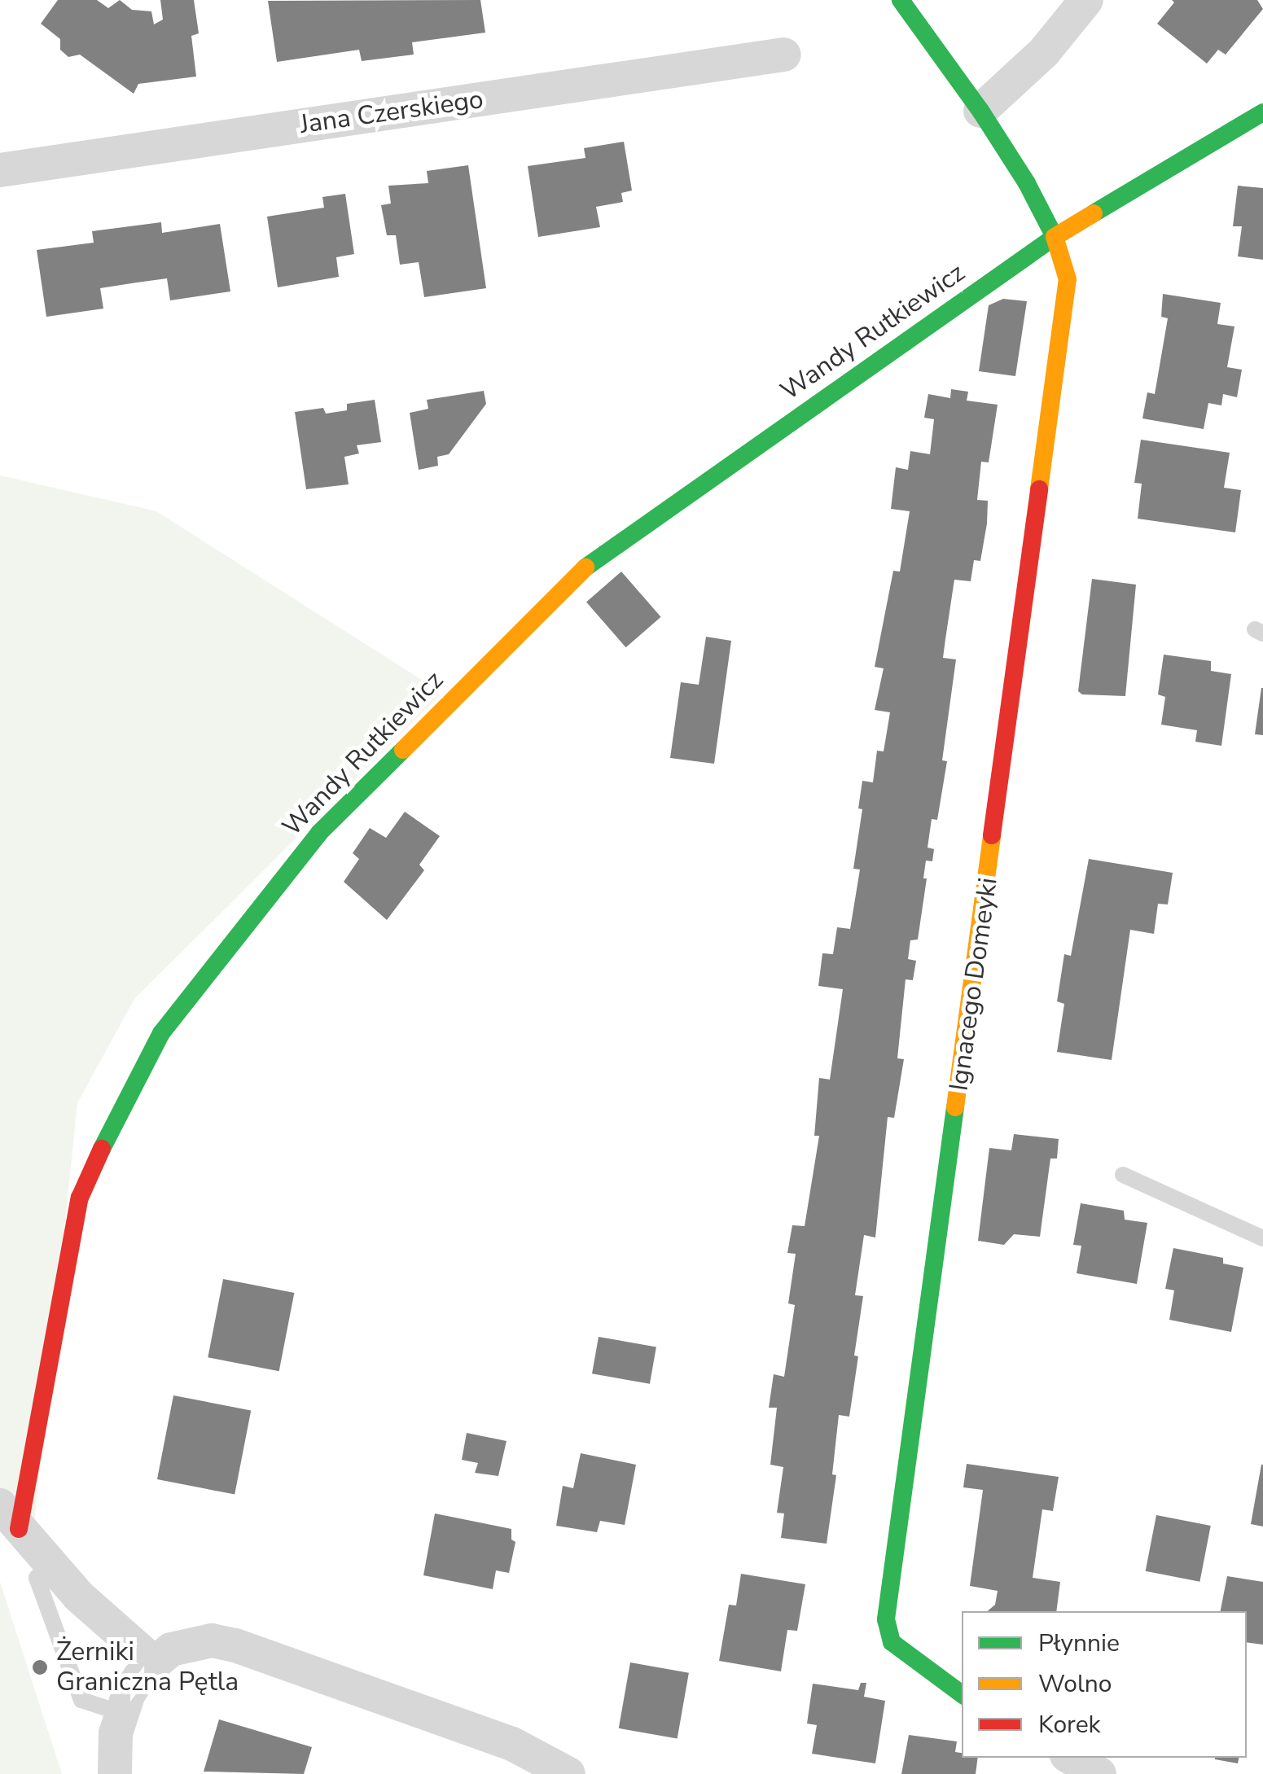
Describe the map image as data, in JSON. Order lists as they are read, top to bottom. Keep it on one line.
{"streets":{"street":["Jana Czerskiego","Wandy Rutkiewicz","Ignacego Domeyki"]},"crossings":[["Wandy Rutkiewicz","Ignacego Domeyki"]],"places":["Żerniki Graniczna Pętla"],"legend":["Płynnie","Wolno","Korek"]}
